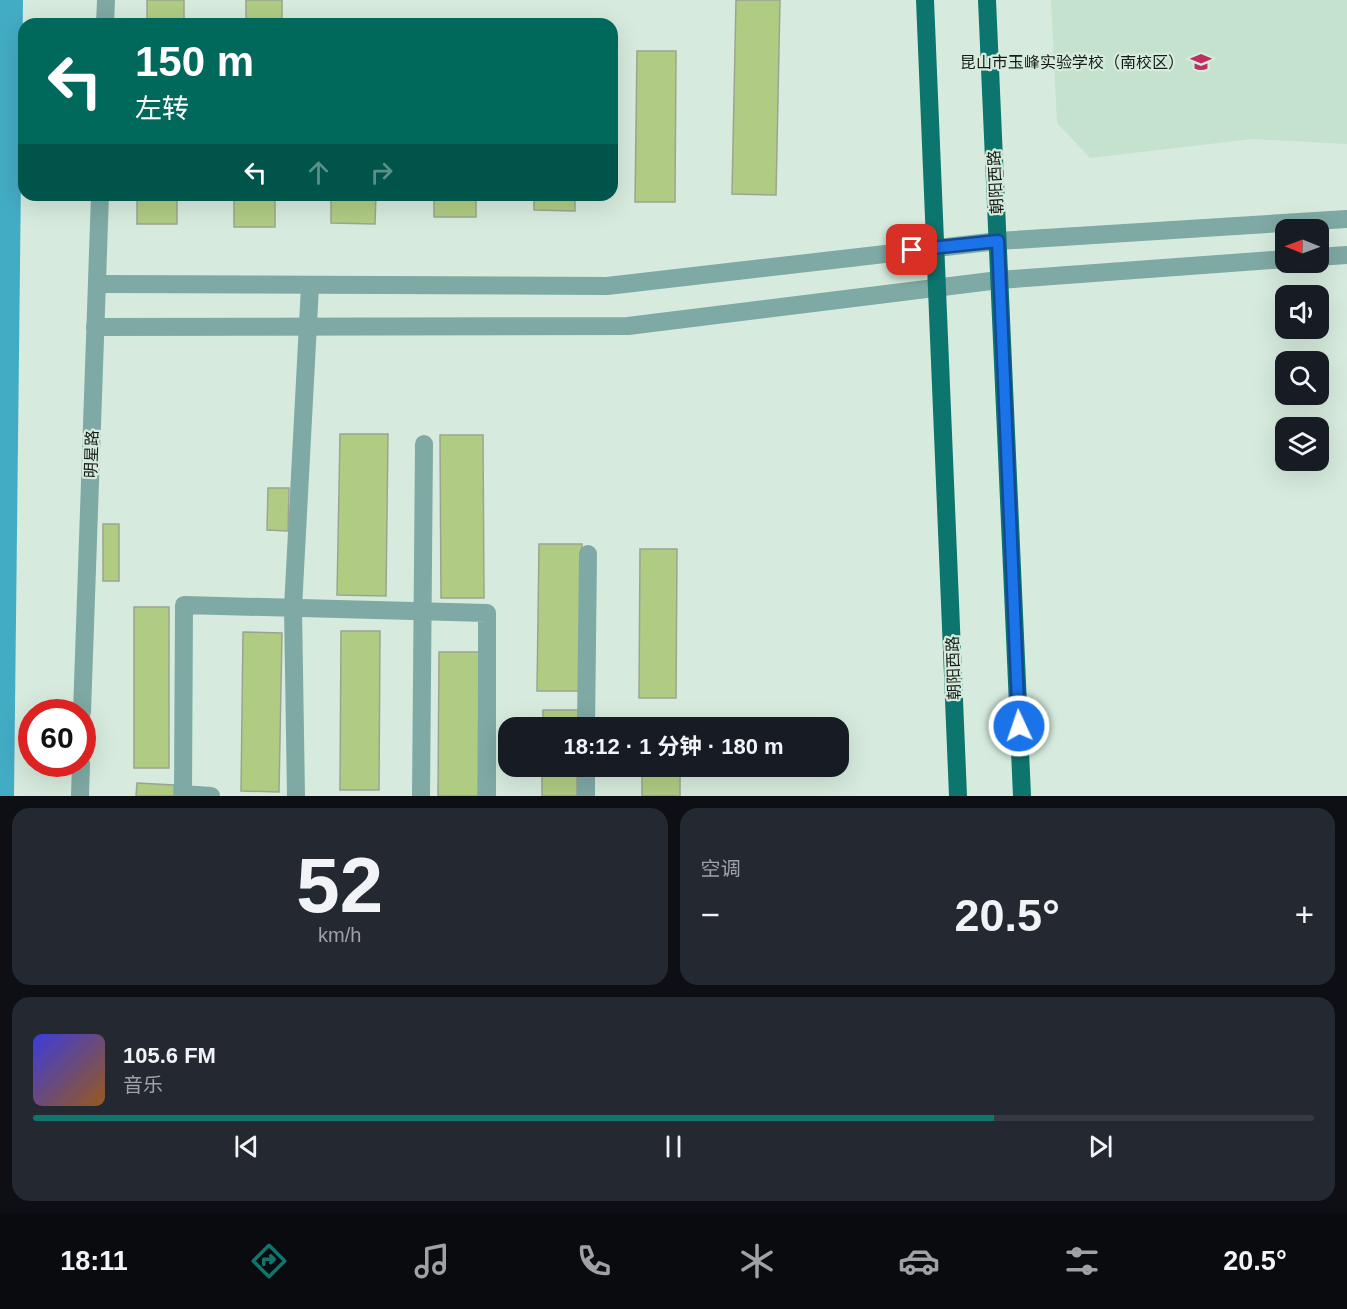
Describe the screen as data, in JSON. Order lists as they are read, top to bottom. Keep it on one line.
{"streets":{"main road":["朝阳西路"],"street":["明星路"]},"places":{"school or university":["昆山市玉峰实验学校（南校区）"]},"north":"left","page":{"turn":["150 m","左转"],"limit":"60","trip":"18:12 · 1 分钟 · 180 m","tile":[["52","km/h"],"空调"],"heat":["−","20.5°","+"],"song":["105.6 FM","音乐"],"tabs":["18:11","20.5°"]}}
